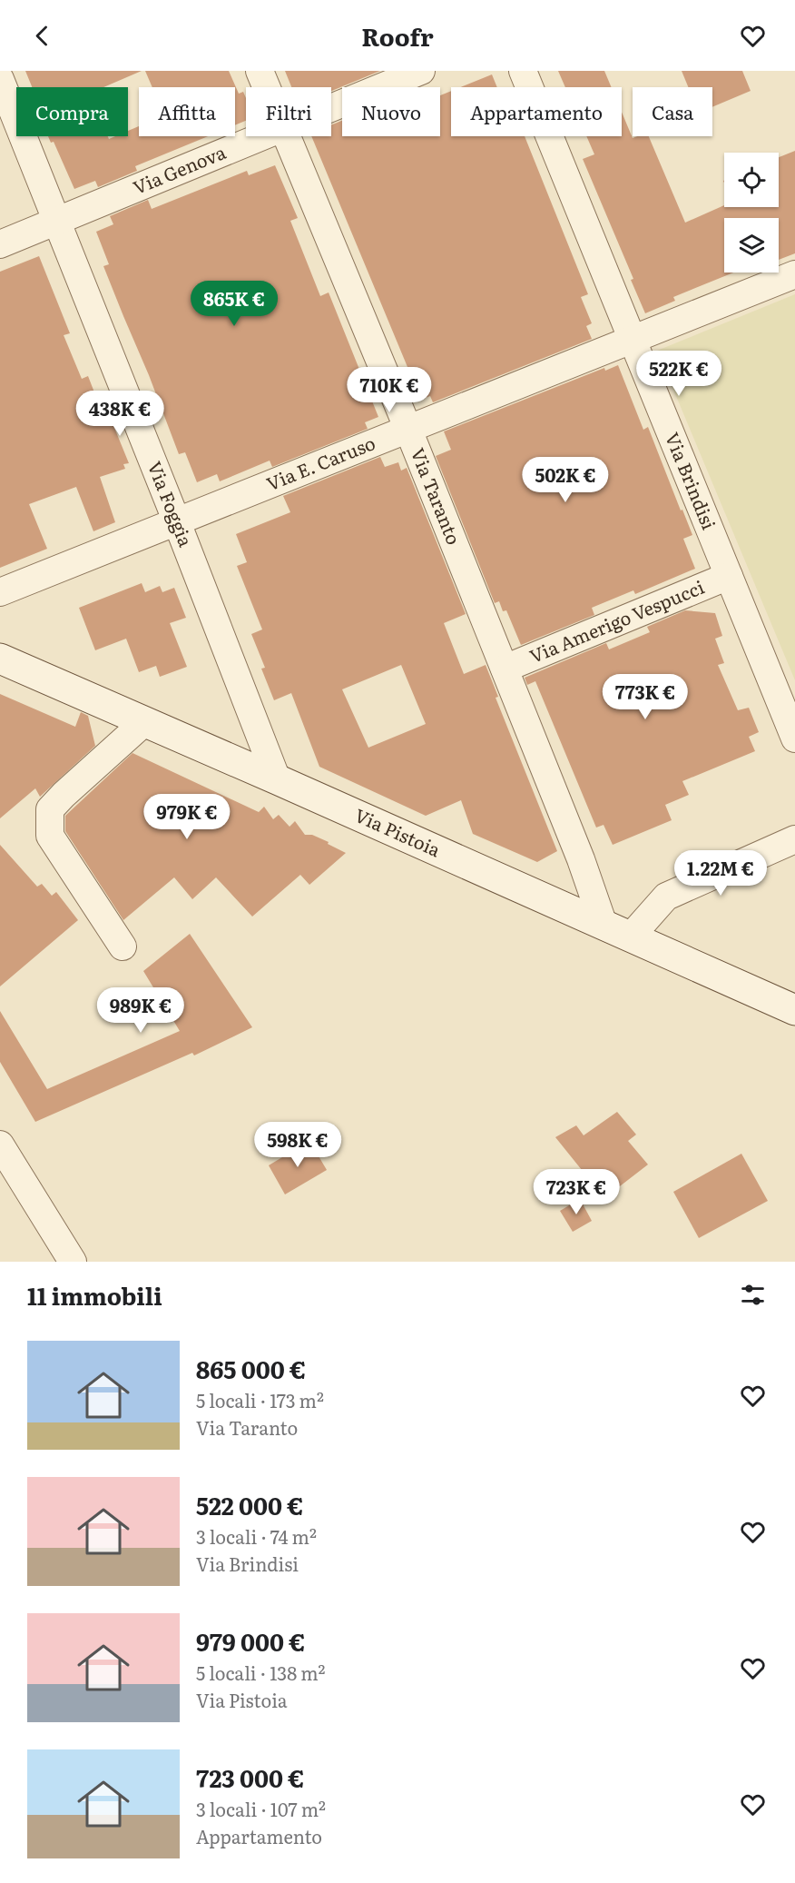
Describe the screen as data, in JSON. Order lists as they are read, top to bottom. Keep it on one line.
{"streets":{"street":["Via Genova","Via E. Caruso","Via Brindisi","Via Taranto","Via Foggia","Via Amerigo Vespucci","Via Pistoia"]},"crossings":[["Via Genova","Via Foggia"],["Via E. Caruso","Via Brindisi"],["Via E. Caruso","Via Taranto"],["Via E. Caruso","Via Foggia"],["Via Brindisi","Via Amerigo Vespucci"],["Via Taranto","Via Amerigo Vespucci"],["Via Taranto","Via Pistoia"],["Via Foggia","Via Pistoia"]],"page":{"header":"Roofr","chip":["Compra","Affitta","Filtri","Nuovo","Appartamento","Casa"],"price":["865K €","522K €","710K €","438K €","502K €","773K €","979K €","1.22M €","989K €","598K €","723K €"],"heading":"11 immobili","list":[{"name":"865 000 €","note":"5 locali · 173 m² · Via Taranto"},{"name":"522 000 €","note":"3 locali · 74 m² · Via Brindisi"},{"name":"979 000 €","note":"5 locali · 138 m² · Via Pistoia"},{"name":"723 000 €","note":"3 locali · 107 m² · Appartamento"}]}}
